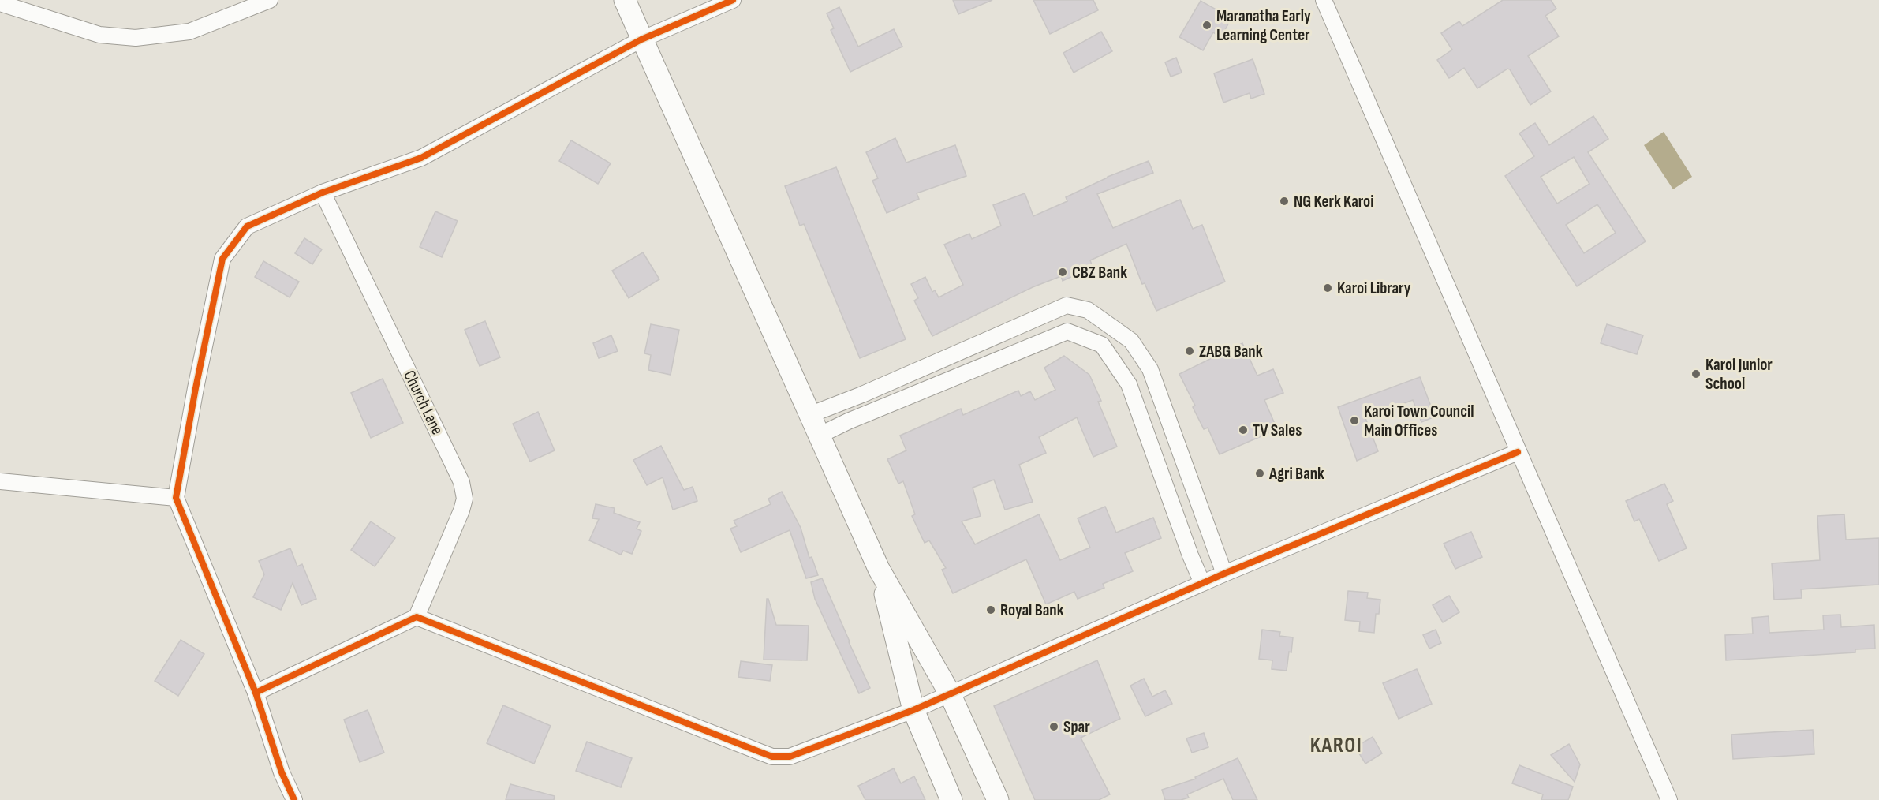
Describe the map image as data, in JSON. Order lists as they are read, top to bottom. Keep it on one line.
{"streets":{"street":["Church Lane"]},"districts":["KAROI"],"places":["Maranatha Early Learning Center","NG Kerk Karoi","CBZ Bank","Karoi Library","ZABG Bank","Karoi Junior School","Karoi Town Council Main Offices","TV Sales","Agri Bank","Royal Bank","Spar"]}
